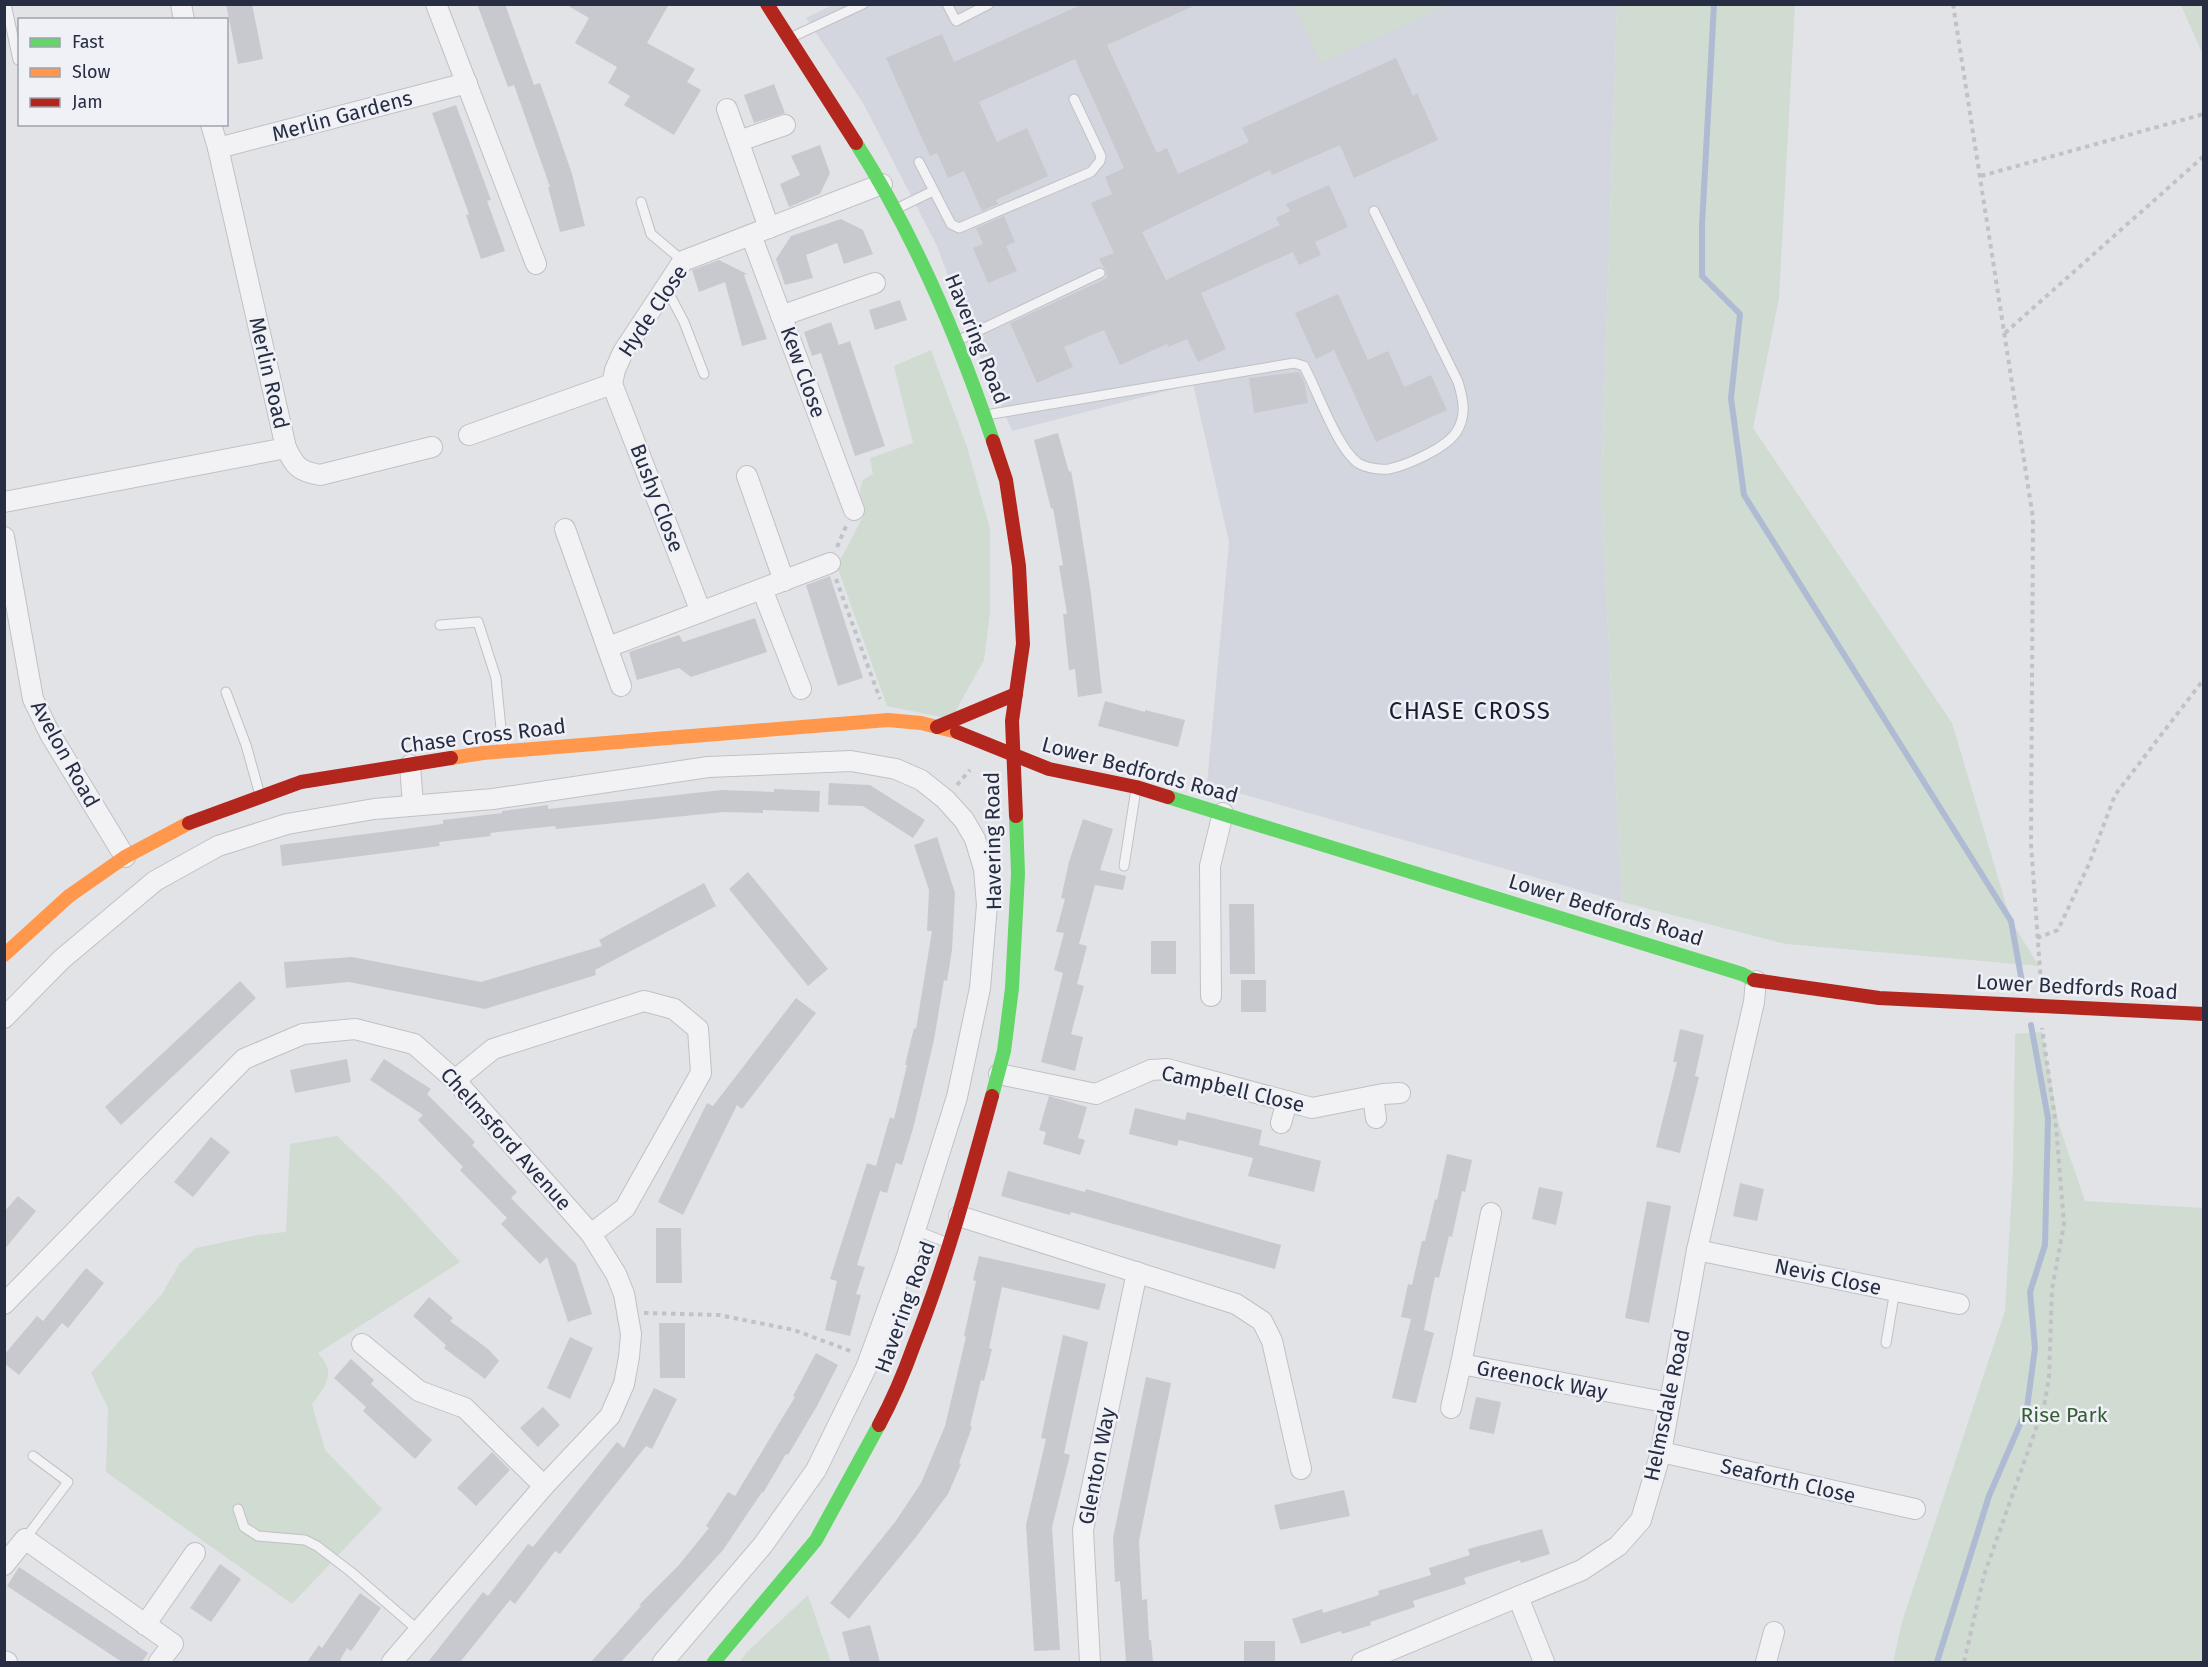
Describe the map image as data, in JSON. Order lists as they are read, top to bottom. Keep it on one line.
{"streets":{"main road":["Havering Road","Chase Cross Road","Lower Bedfords Road"],"street":["Merlin Gardens","Hyde Close","Kew Close","Merlin Road","Bushy Close","Avelon Road","Campbell Close","Chelmsford Avenue","Nevis Close","Greenock Way","Helmsdale Road","Glenton Way","Seaforth Close"]},"crossings":[["Merlin Gardens","Merlin Road"],["Hyde Close","Havering Road"],["Hyde Close","Kew Close"],["Hyde Close","Bushy Close"],["Havering Road","Chase Cross Road"],["Havering Road","Lower Bedfords Road"],["Havering Road","Campbell Close"],["Chase Cross Road","Avelon Road"],["Chase Cross Road","Lower Bedfords Road"],["Lower Bedfords Road","Helmsdale Road"],["Nevis Close","Helmsdale Road"],["Greenock Way","Helmsdale Road"],["Helmsdale Road","Seaforth Close"]],"districts":["CHASE CROSS"],"parks":["Rise Park"],"legend":["Fast","Slow","Jam"]}
